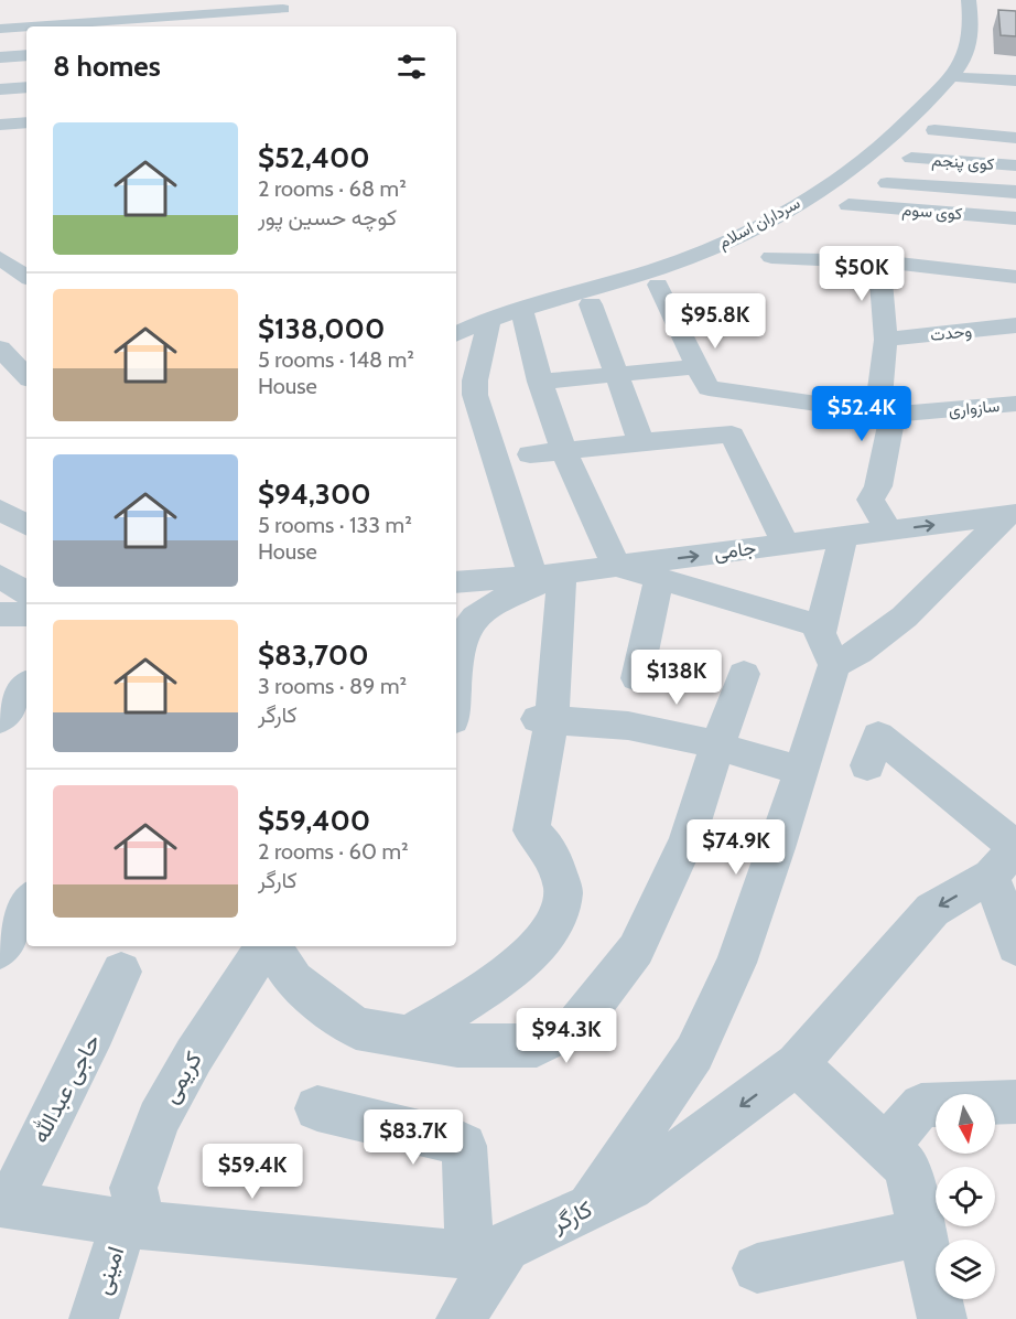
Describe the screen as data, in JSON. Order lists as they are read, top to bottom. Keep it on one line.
{"streets":{"street":["کوی پنجم","کوی سوم","سرداران اسلام","وحدت","سازواری","جامی","کریمی","حاجی عبدالله","کارگر","امینی"]},"crossings":[["کریمی","کارگر"],["کریمی","امینی"],["حاجی عبدالله","کارگر"],["کارگر","امینی"]],"north":"bottom","page":{"heading":"8 homes","list":[{"name":"$52,400","note":"2 rooms · 68 m² · کوچه حسین پور"},{"name":"$138,000","note":"5 rooms · 148 m² · House"},{"name":"$94,300","note":"5 rooms · 133 m² · House"},{"name":"$83,700","note":"3 rooms · 89 m² · کارگر"},{"name":"$59,400","note":"2 rooms · 60 m² · کارگر"}],"price":["$50K","$95.8K","$52.4K","$138K","$74.9K","$94.3K","$83.7K","$59.4K"]}}
